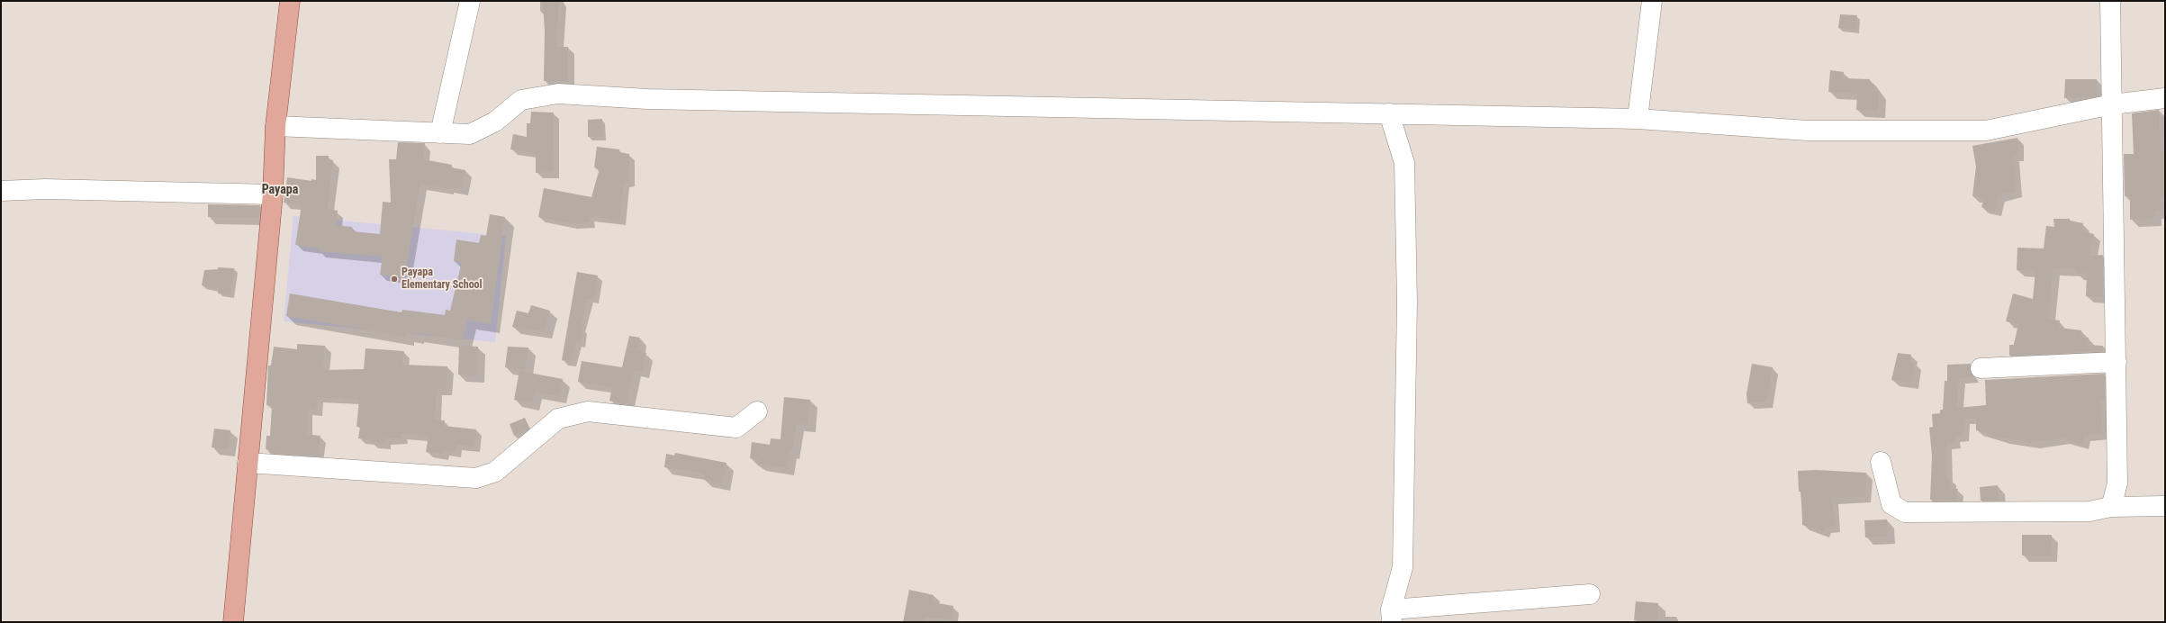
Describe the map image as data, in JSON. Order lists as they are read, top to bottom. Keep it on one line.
{"districts":["Payapa"],"places":["Payapa Elementary School"]}
